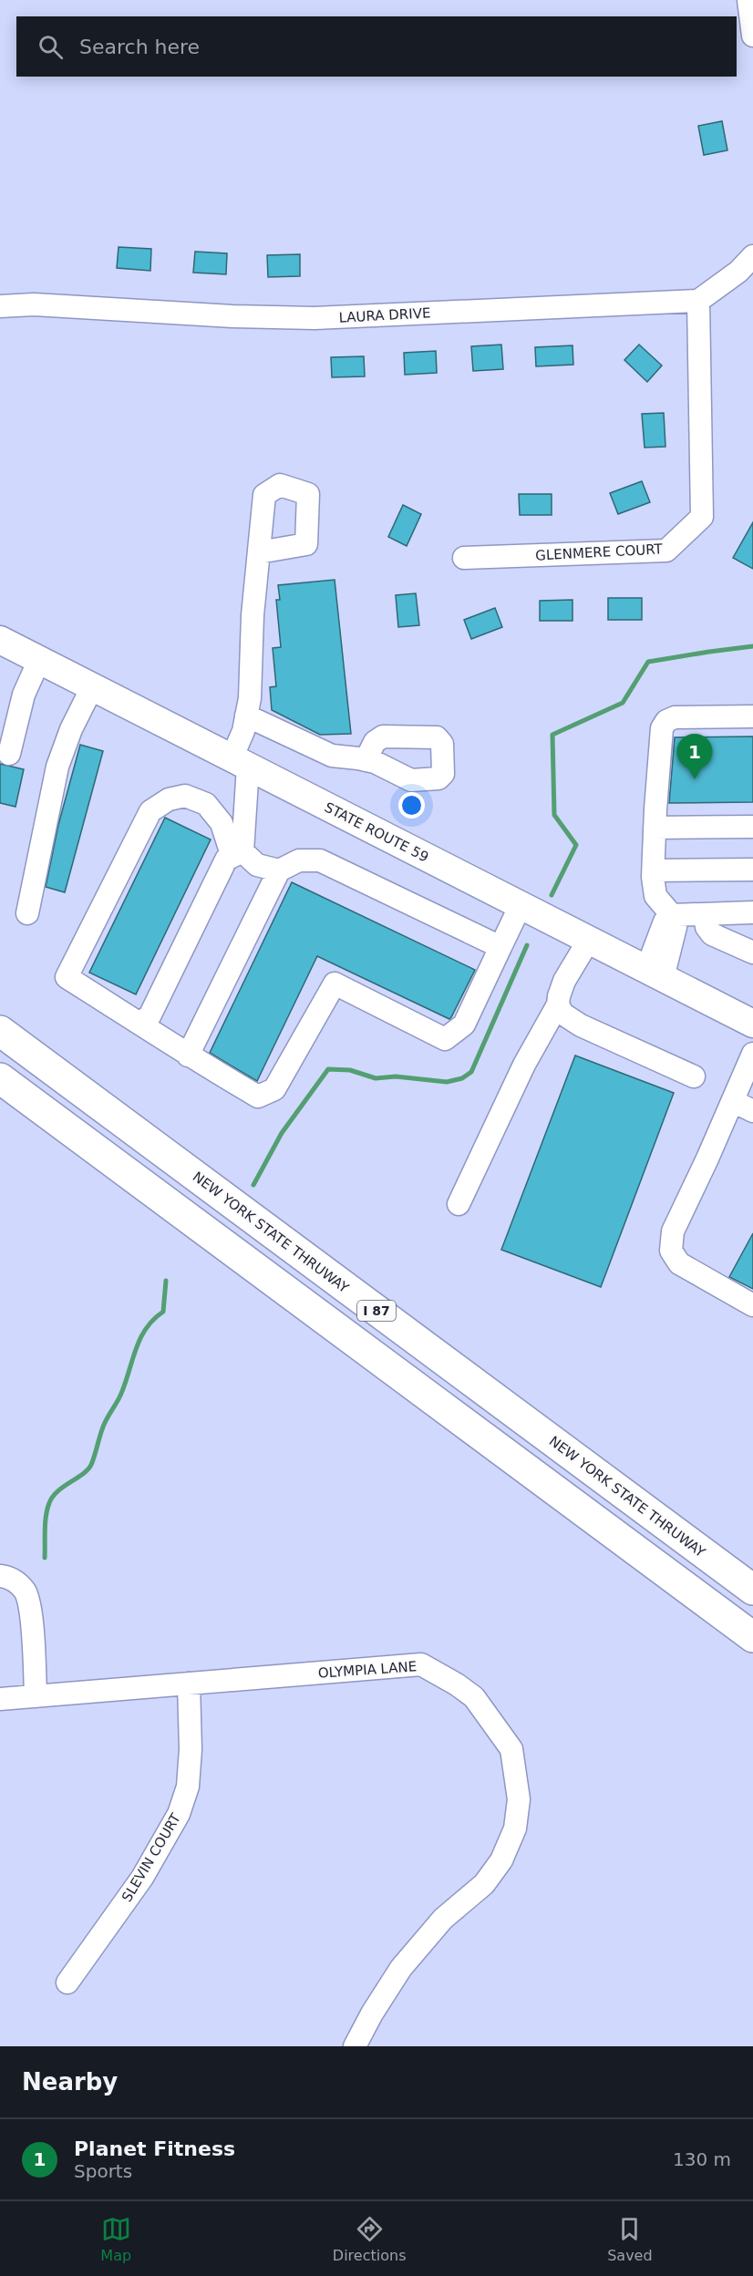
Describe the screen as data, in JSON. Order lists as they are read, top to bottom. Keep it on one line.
{"streets":{"highway":["NEW YORK STATE THRUWAY","I 87"],"main road":["STATE ROUTE 59"],"street":["LAURA DRIVE","GLENMERE COURT","OLYMPIA LANE","SLEVIN COURT"]},"crossings":[["LAURA DRIVE","GLENMERE COURT"],["OLYMPIA LANE","SLEVIN COURT"]],"page":{"search":"Search here","pins":"1","heading":"Nearby","list":[{"mark":"1","name":"Planet Fitness","note":"Sports","value":"130 m"}],"nav":["Map","Directions","Saved"]}}
